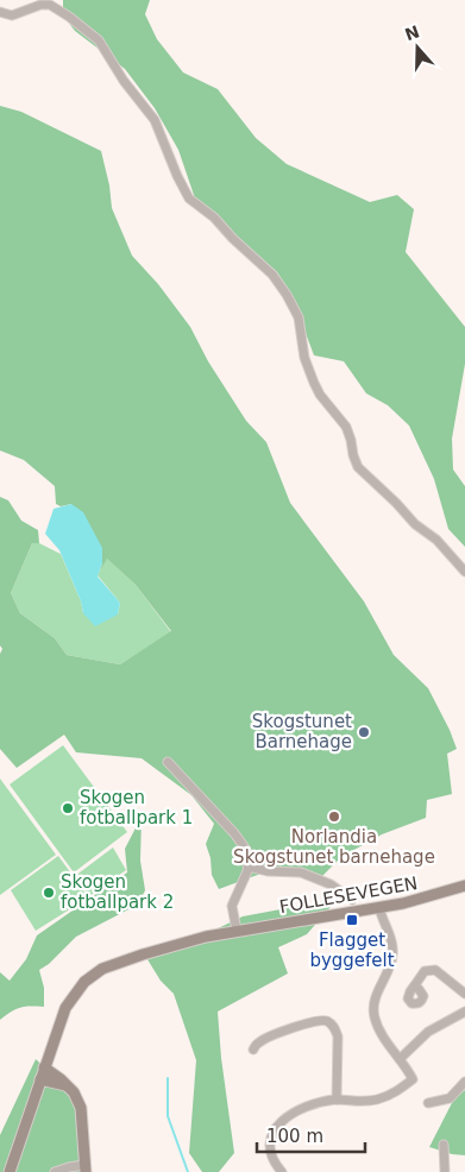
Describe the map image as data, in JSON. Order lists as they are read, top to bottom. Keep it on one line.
{"streets":{"main road":["FOLLESEVEGEN"]},"places":{"other":["Skogstunet Barnehage","Skogen fotballpark 1","Norlandia Skogstunet barnehage","Skogen fotballpark 2"],"transit":["Flagget byggefelt"]},"scale_bar":"100 m","north":"top"}
